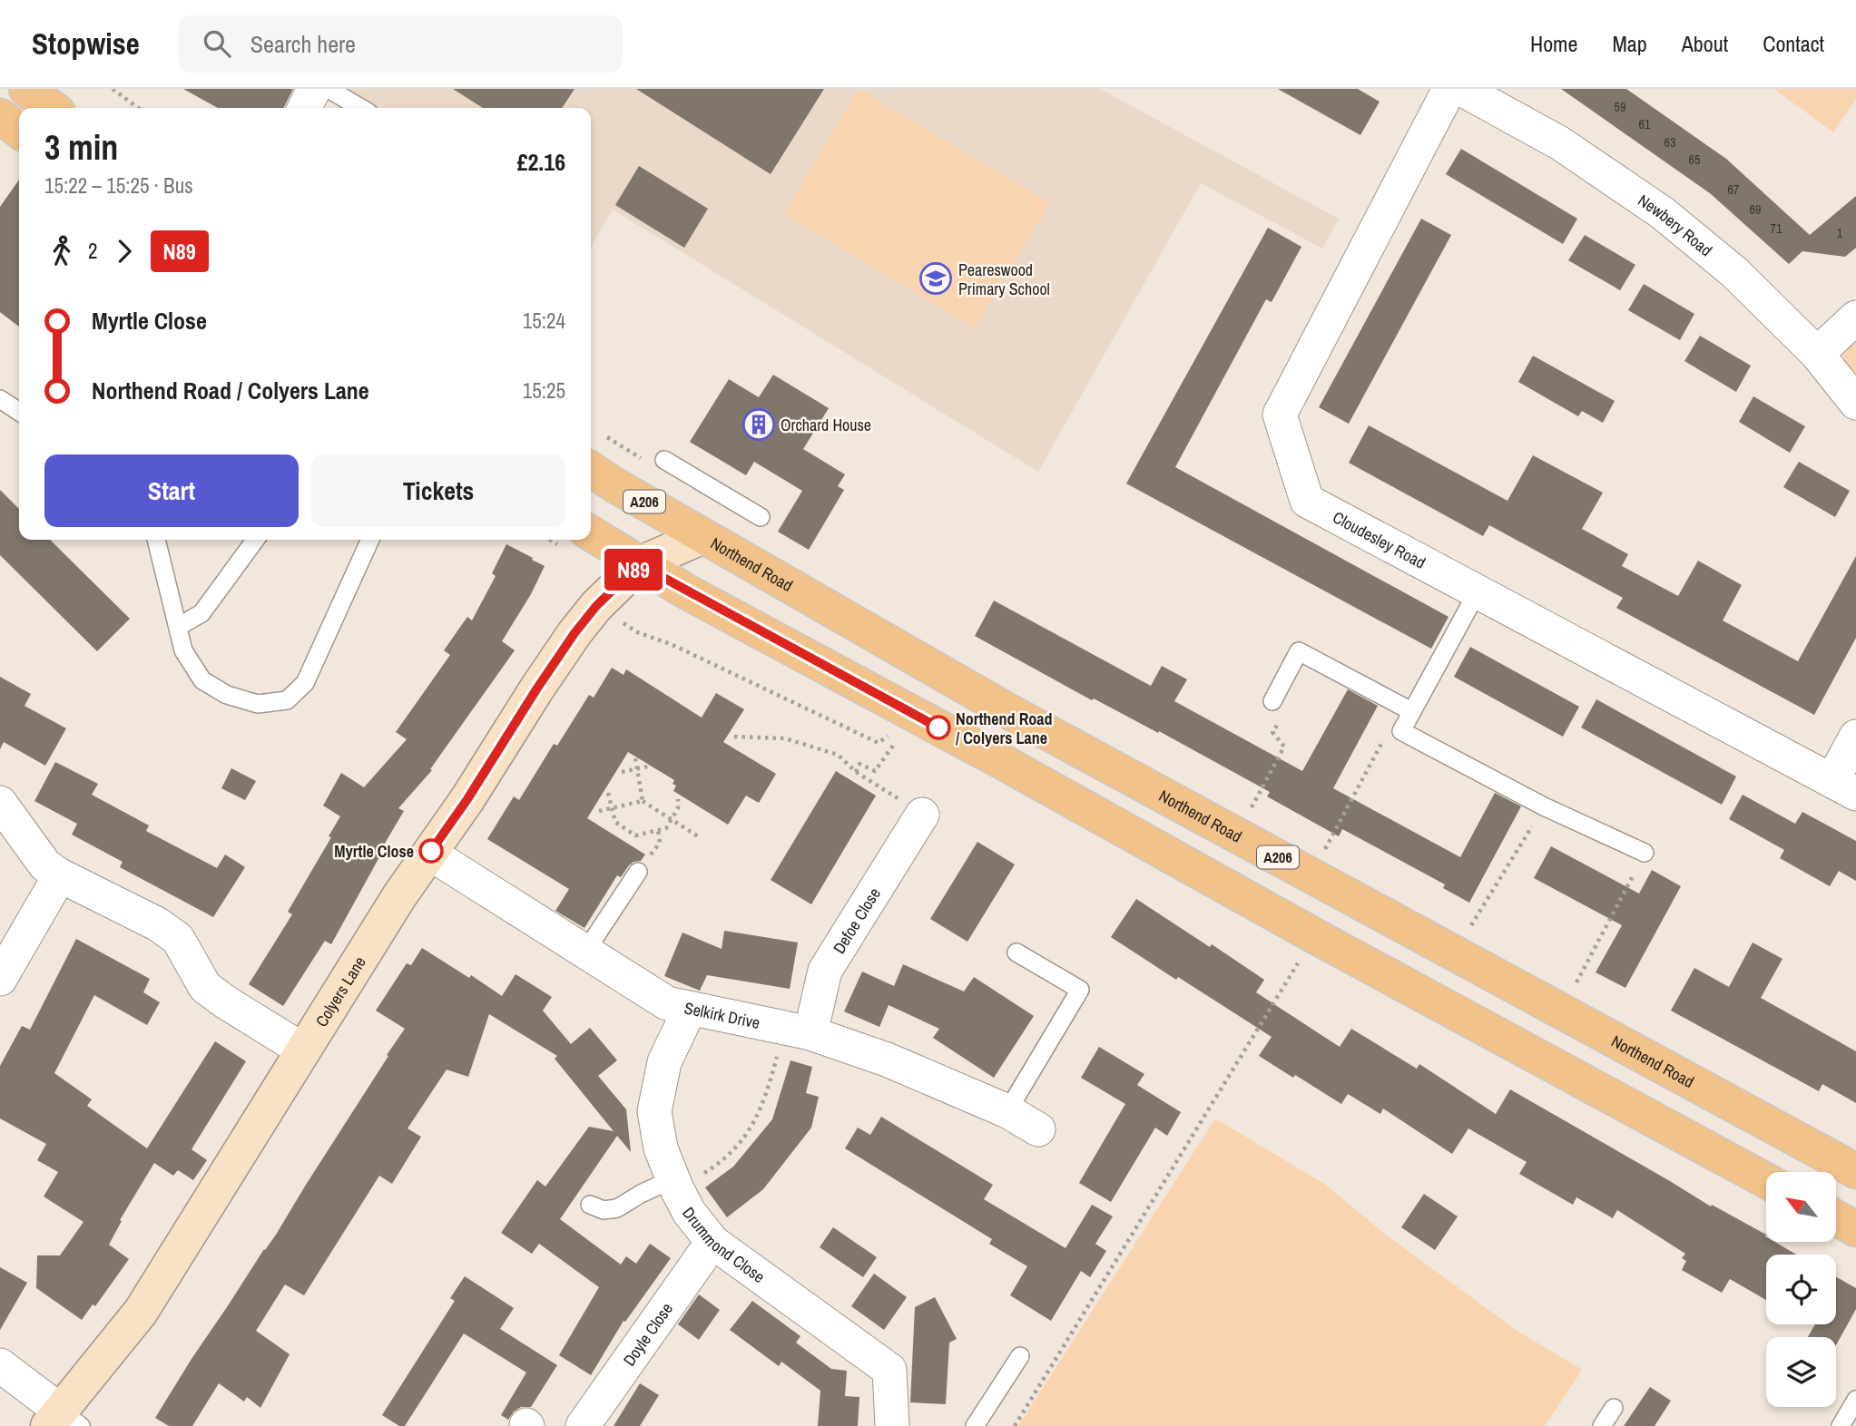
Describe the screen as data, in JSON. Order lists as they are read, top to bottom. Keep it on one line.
{"streets":{"main road":["A206","Northend Road"],"street":["Newbery Road","Cloudesley Road","Defoe Close","Colyers Lane","Selkirk Drive","Drummond Close","Doyle Close"]},"crossings":[["Defoe Close","Selkirk Drive"],["Colyers Lane","Selkirk Drive"],["Selkirk Drive","Drummond Close"],["Drummond Close","Doyle Close"]],"places":{"school or university":["Peareswood Primary School"],"building":["Orchard House"],"other":["Northend Road / Colyers Lane","Myrtle Close"]},"lines":["bus line N89"],"house_numbers":["59","61","63","65","67","69","71","1"],"north":"top left","page":{"header":"Stopwise","search":"Search here","nav":["Home","Map","About","Contact"],"on_map":"N89","heading":["3 min","15:22 – 15:25 · Bus","£2.16"],"legs":["2","N89"],"list":[{"name":"Myrtle Close","value":"15:24"},{"name":"Northend Road / Colyers Lane","value":"15:25"}],"buttons":["Start","Tickets"]}}
